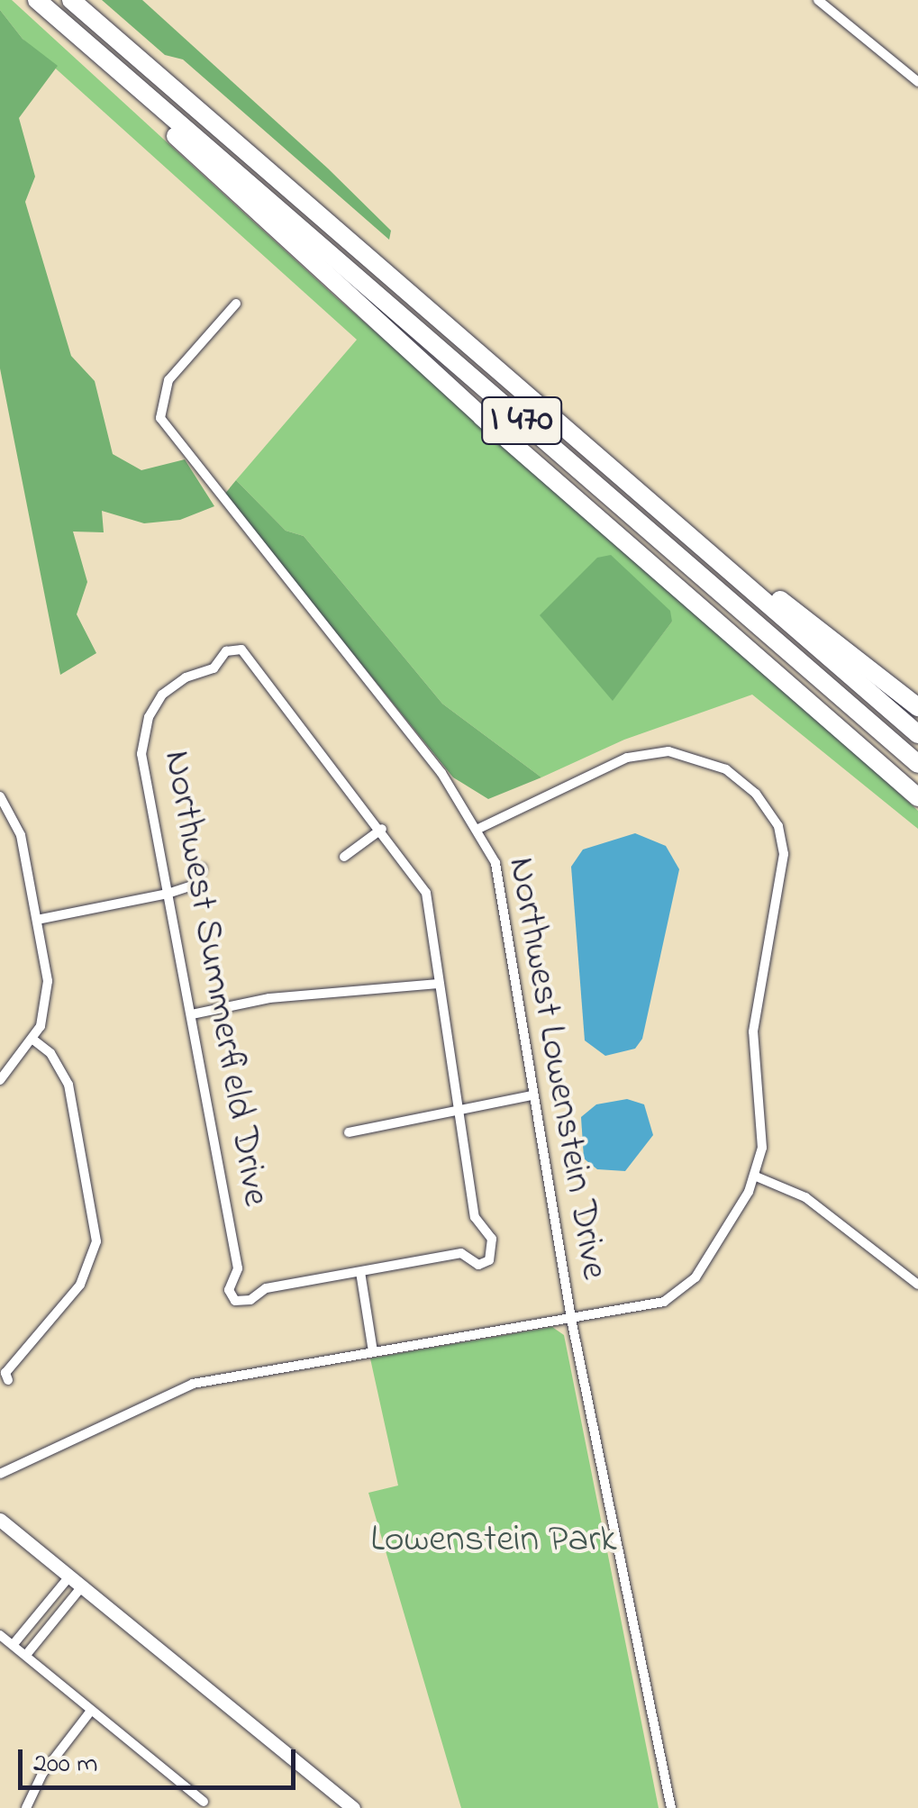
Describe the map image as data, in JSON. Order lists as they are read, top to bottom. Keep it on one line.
{"streets":{"highway":["I 470"],"street":["Northwest Summerfield Drive","Northwest Lowenstein Drive"]},"parks":["Lowenstein Park"],"scale_bar":"200 m"}
